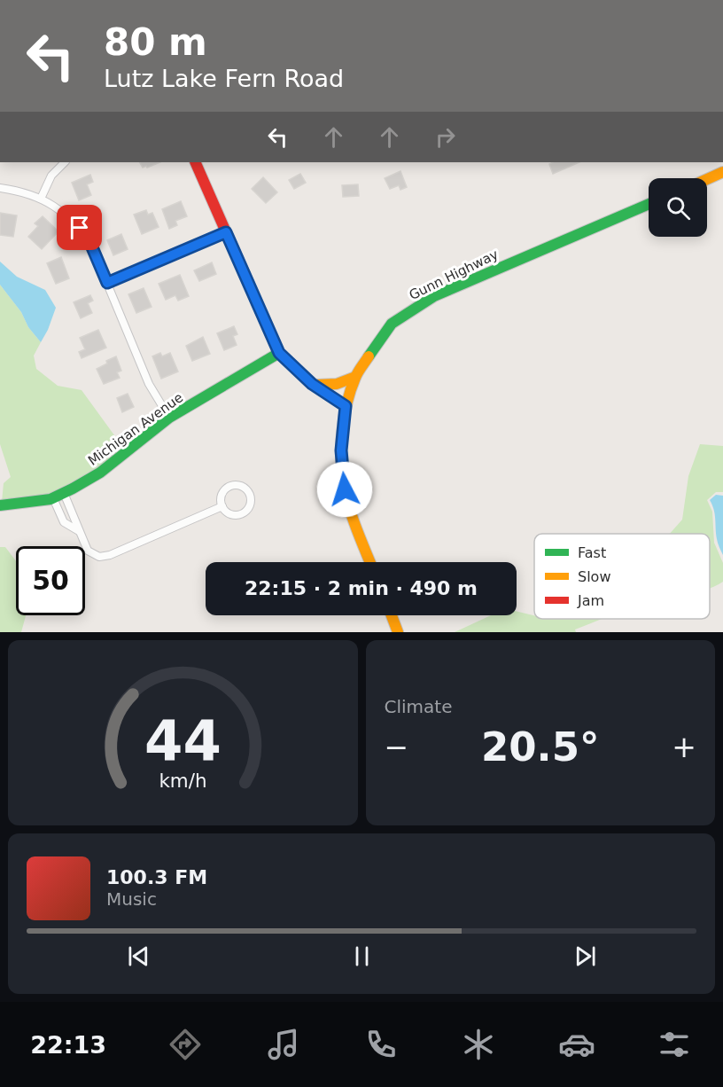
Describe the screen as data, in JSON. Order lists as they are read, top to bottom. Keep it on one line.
{"streets":{"main road":["Gunn Highway","Michigan Avenue"]},"legend":["Fast","Slow","Jam"],"page":{"turn":["80 m","Lutz Lake Fern Road"],"limit":"50","trip":"22:15 · 2 min · 490 m","tile":"Climate","heat":["−","20.5°","+"],"song":["100.3 FM","Music"],"tabs":"22:13","gauge":["44","km/h"]}}
